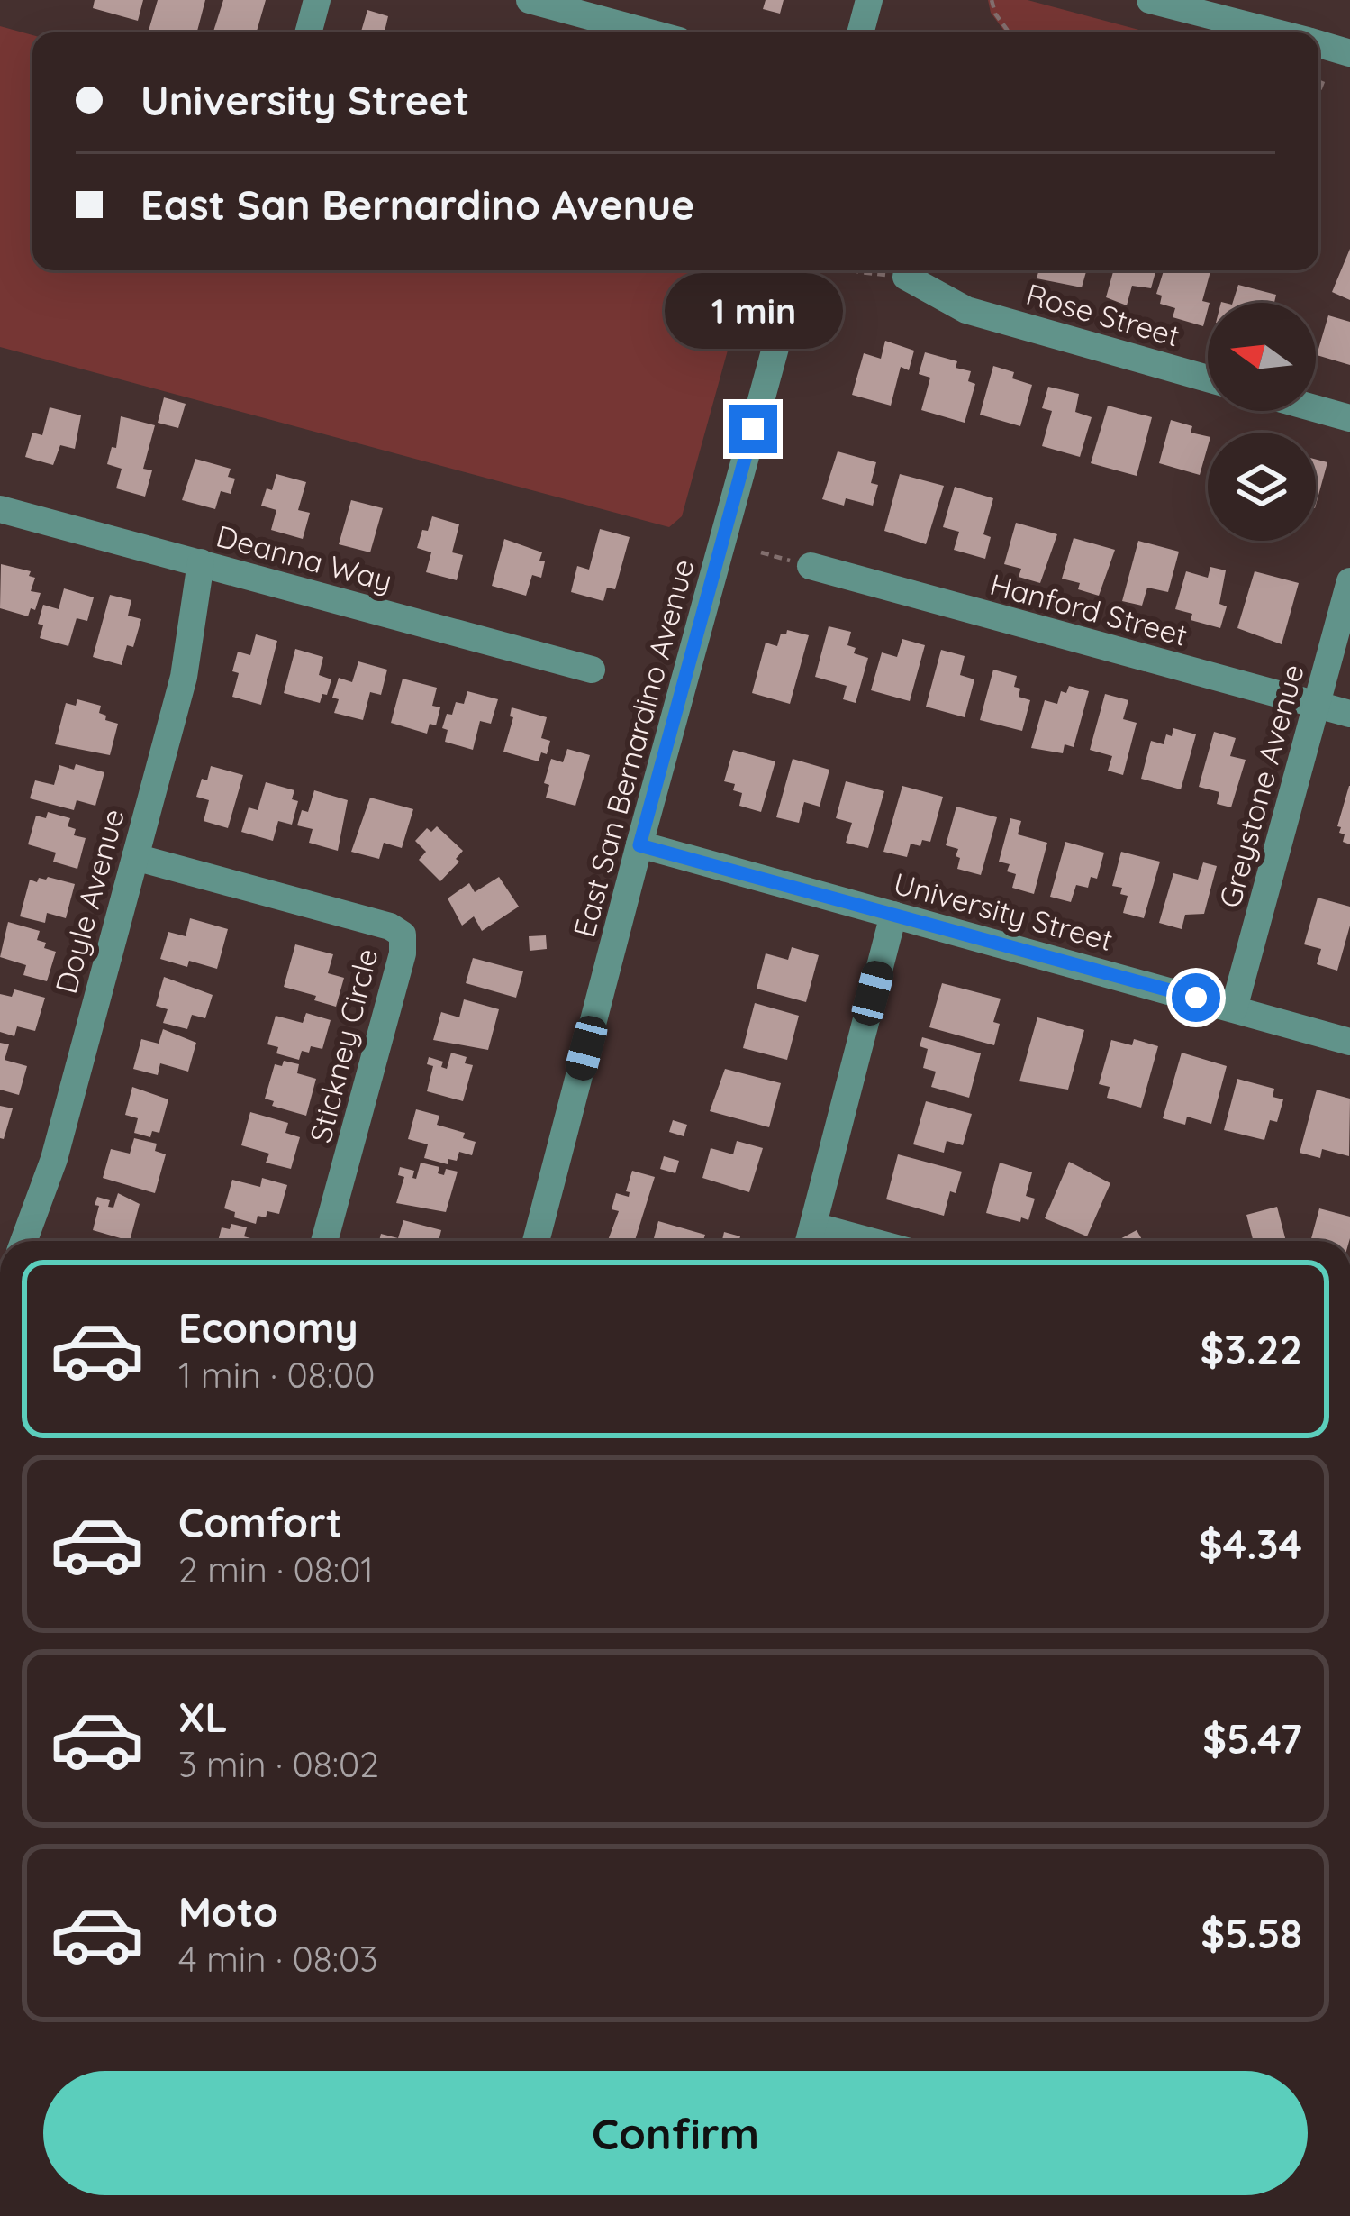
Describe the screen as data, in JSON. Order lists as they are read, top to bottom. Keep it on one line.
{"streets":{"street":["Rose Street","Deanna Way","Hanford Street","East San Bernardino Avenue","Greystone Avenue","Doyle Avenue","University Street","Stickney Circle"]},"crossings":[["Deanna Way","Doyle Avenue"],["Hanford Street","Greystone Avenue"],["East San Bernardino Avenue","University Street"],["Greystone Avenue","University Street"],["Doyle Avenue","Stickney Circle"]],"north":"left","page":{"banner":["University Street","East San Bernardino Avenue"],"bubble":"1 min","list":[{"name":"Economy","note":"1 min · 08:00","value":"$3.22"},{"name":"Comfort","note":"2 min · 08:01","value":"$4.34"},{"name":"XL","note":"3 min · 08:02","value":"$5.47"},{"name":"Moto","note":"4 min · 08:03","value":"$5.58"}],"buttons":"Confirm"}}
